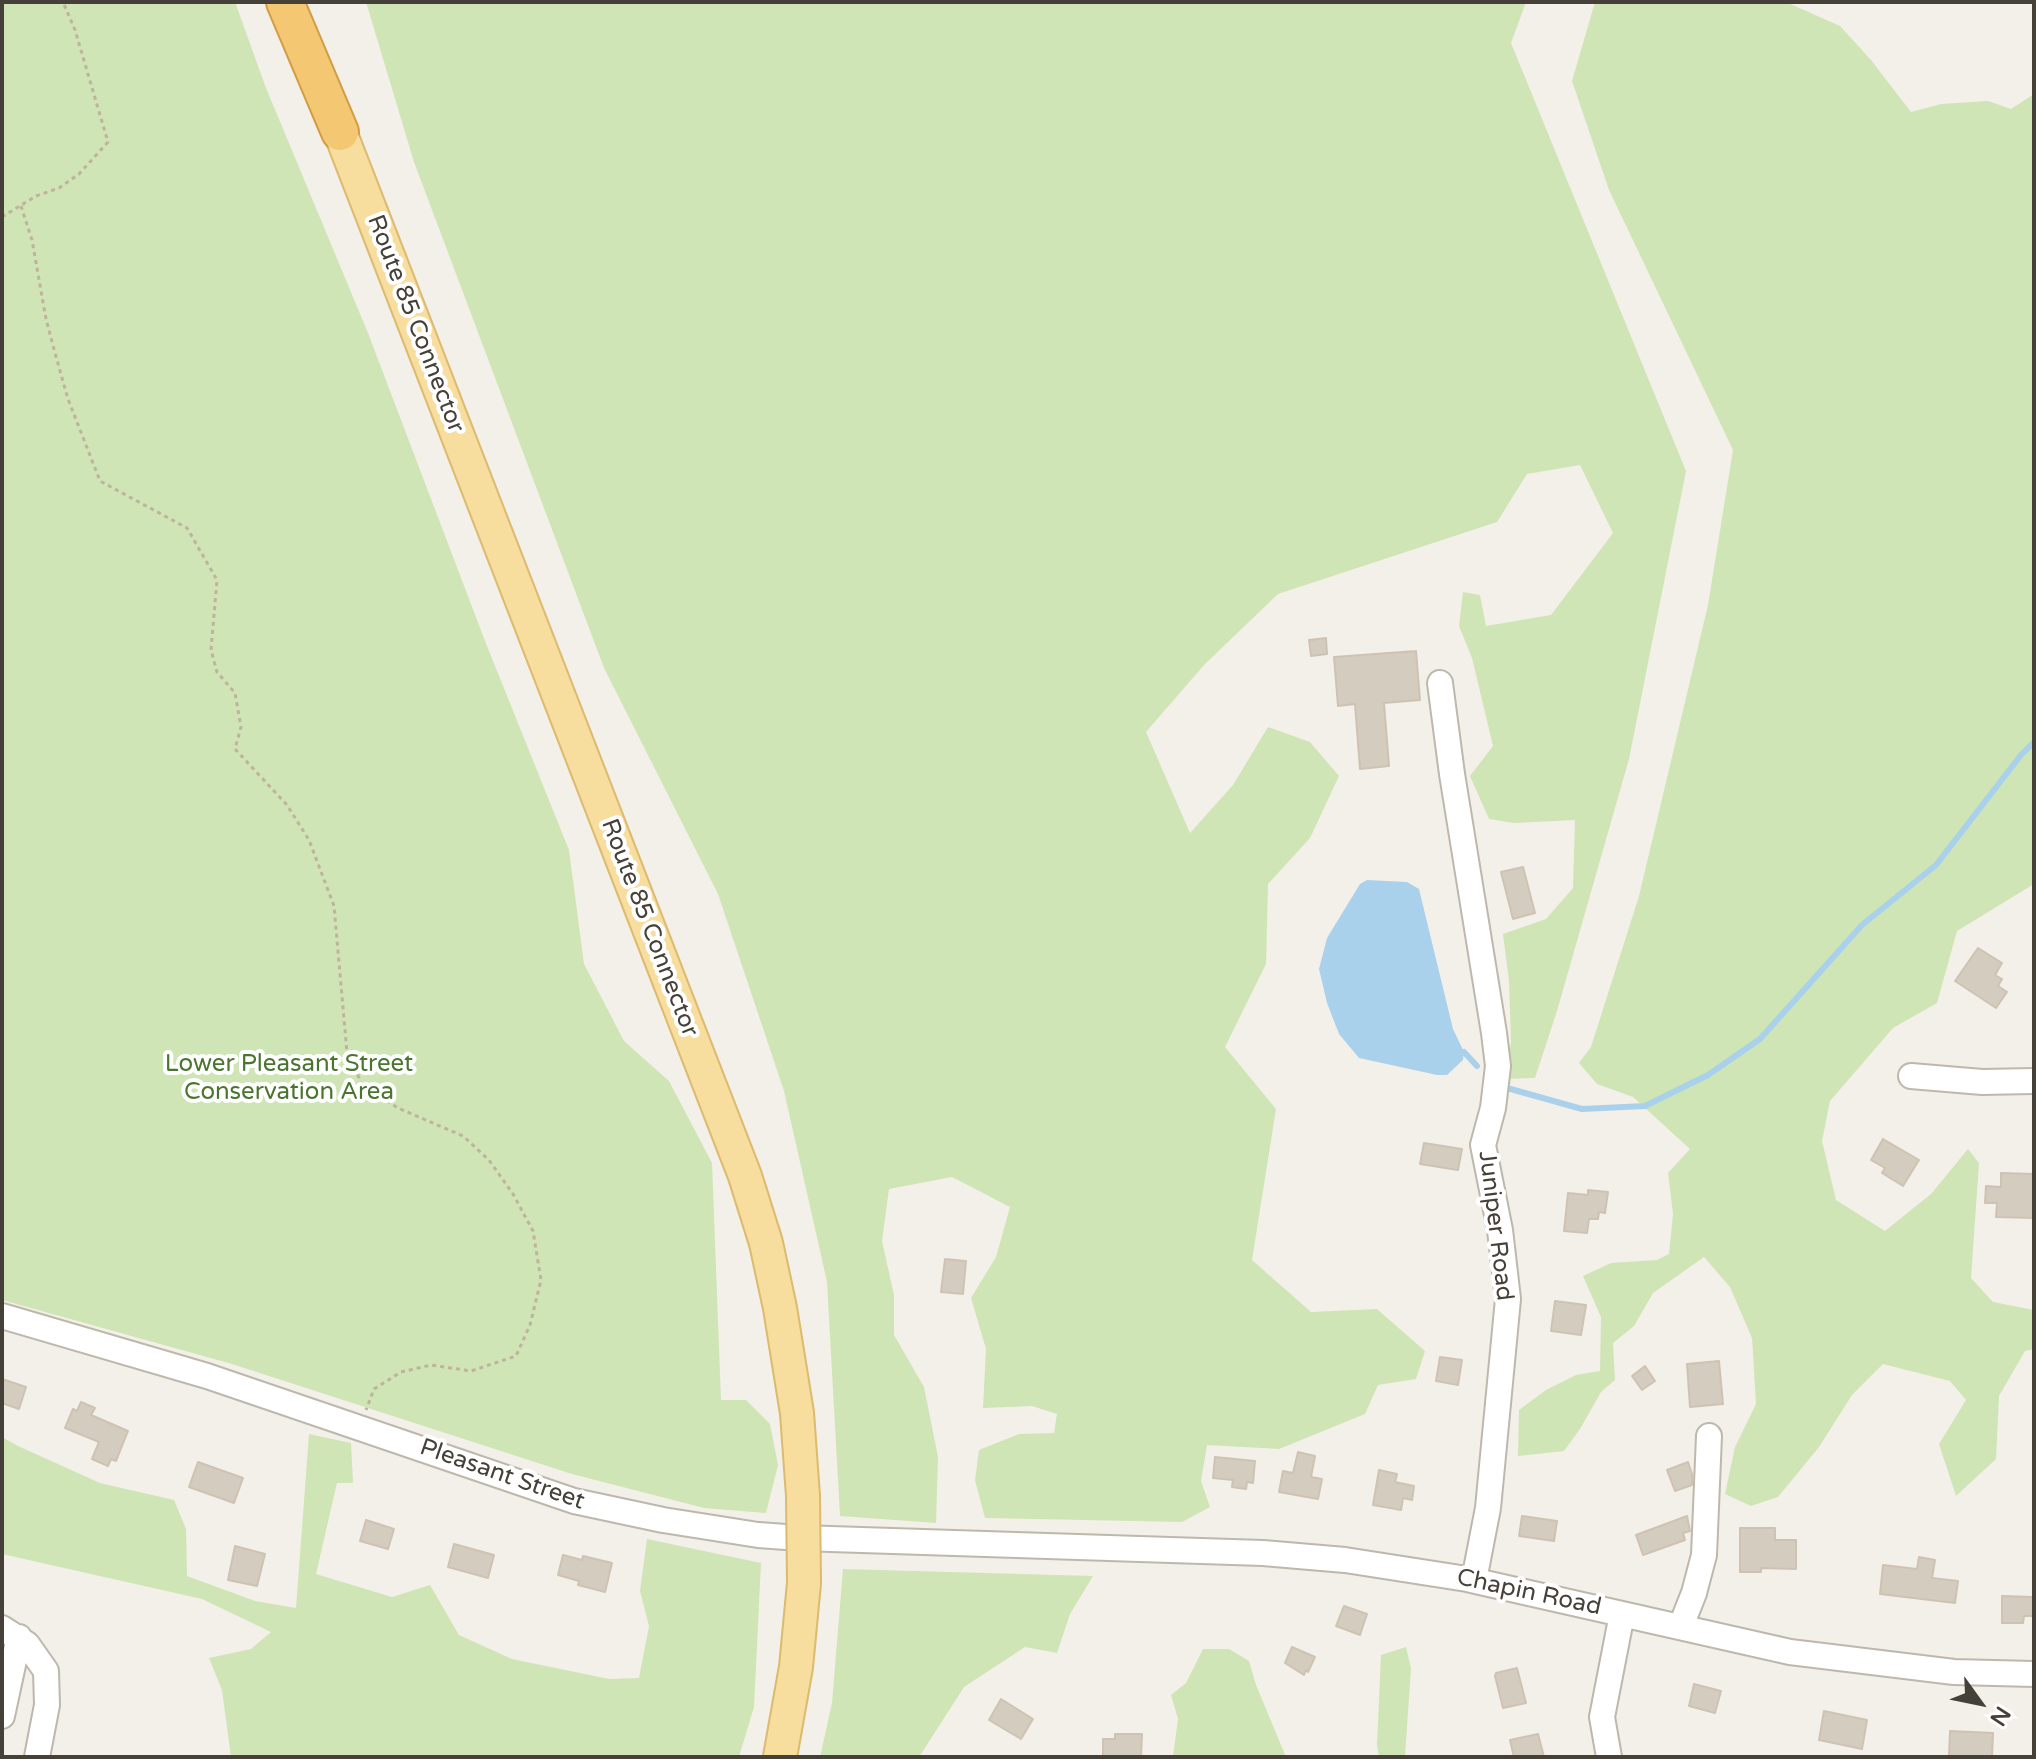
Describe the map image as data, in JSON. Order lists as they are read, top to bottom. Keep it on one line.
{"streets":{"highway":["Route 85 Connector"],"street":["Juniper Road","Pleasant Street","Chapin Road"]},"crossings":[["Juniper Road","Chapin Road"],["Pleasant Street","Chapin Road"]],"parks":["Lower Pleasant Street Conservation Area"],"north":"bottom right"}
